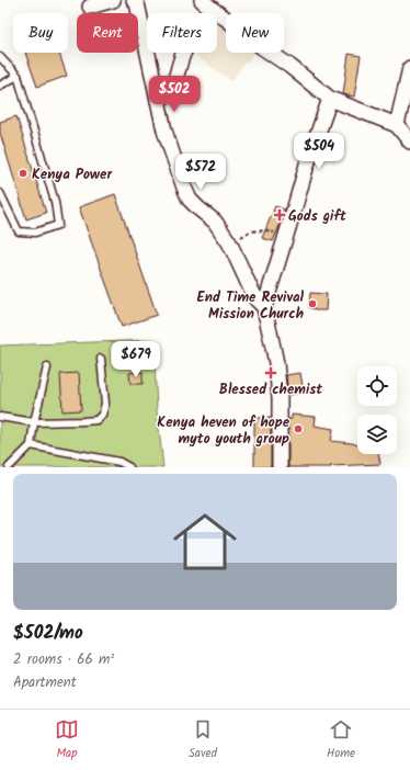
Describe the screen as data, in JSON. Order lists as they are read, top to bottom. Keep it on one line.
{"places":{"other":["Kenya Power","End Time Revival Mission Church","Kenya heven of hope myto youth group"],"health":["Gods gift","Blessed chemist"]},"page":{"chip":["Buy","Rent","Filters","New"],"price":["$502","$504","$572","$679"],"list":[{"name":"$502/mo","note":"2 rooms · 66 m² · Apartment"}],"tabs":["Map","Saved","Home"]}}
